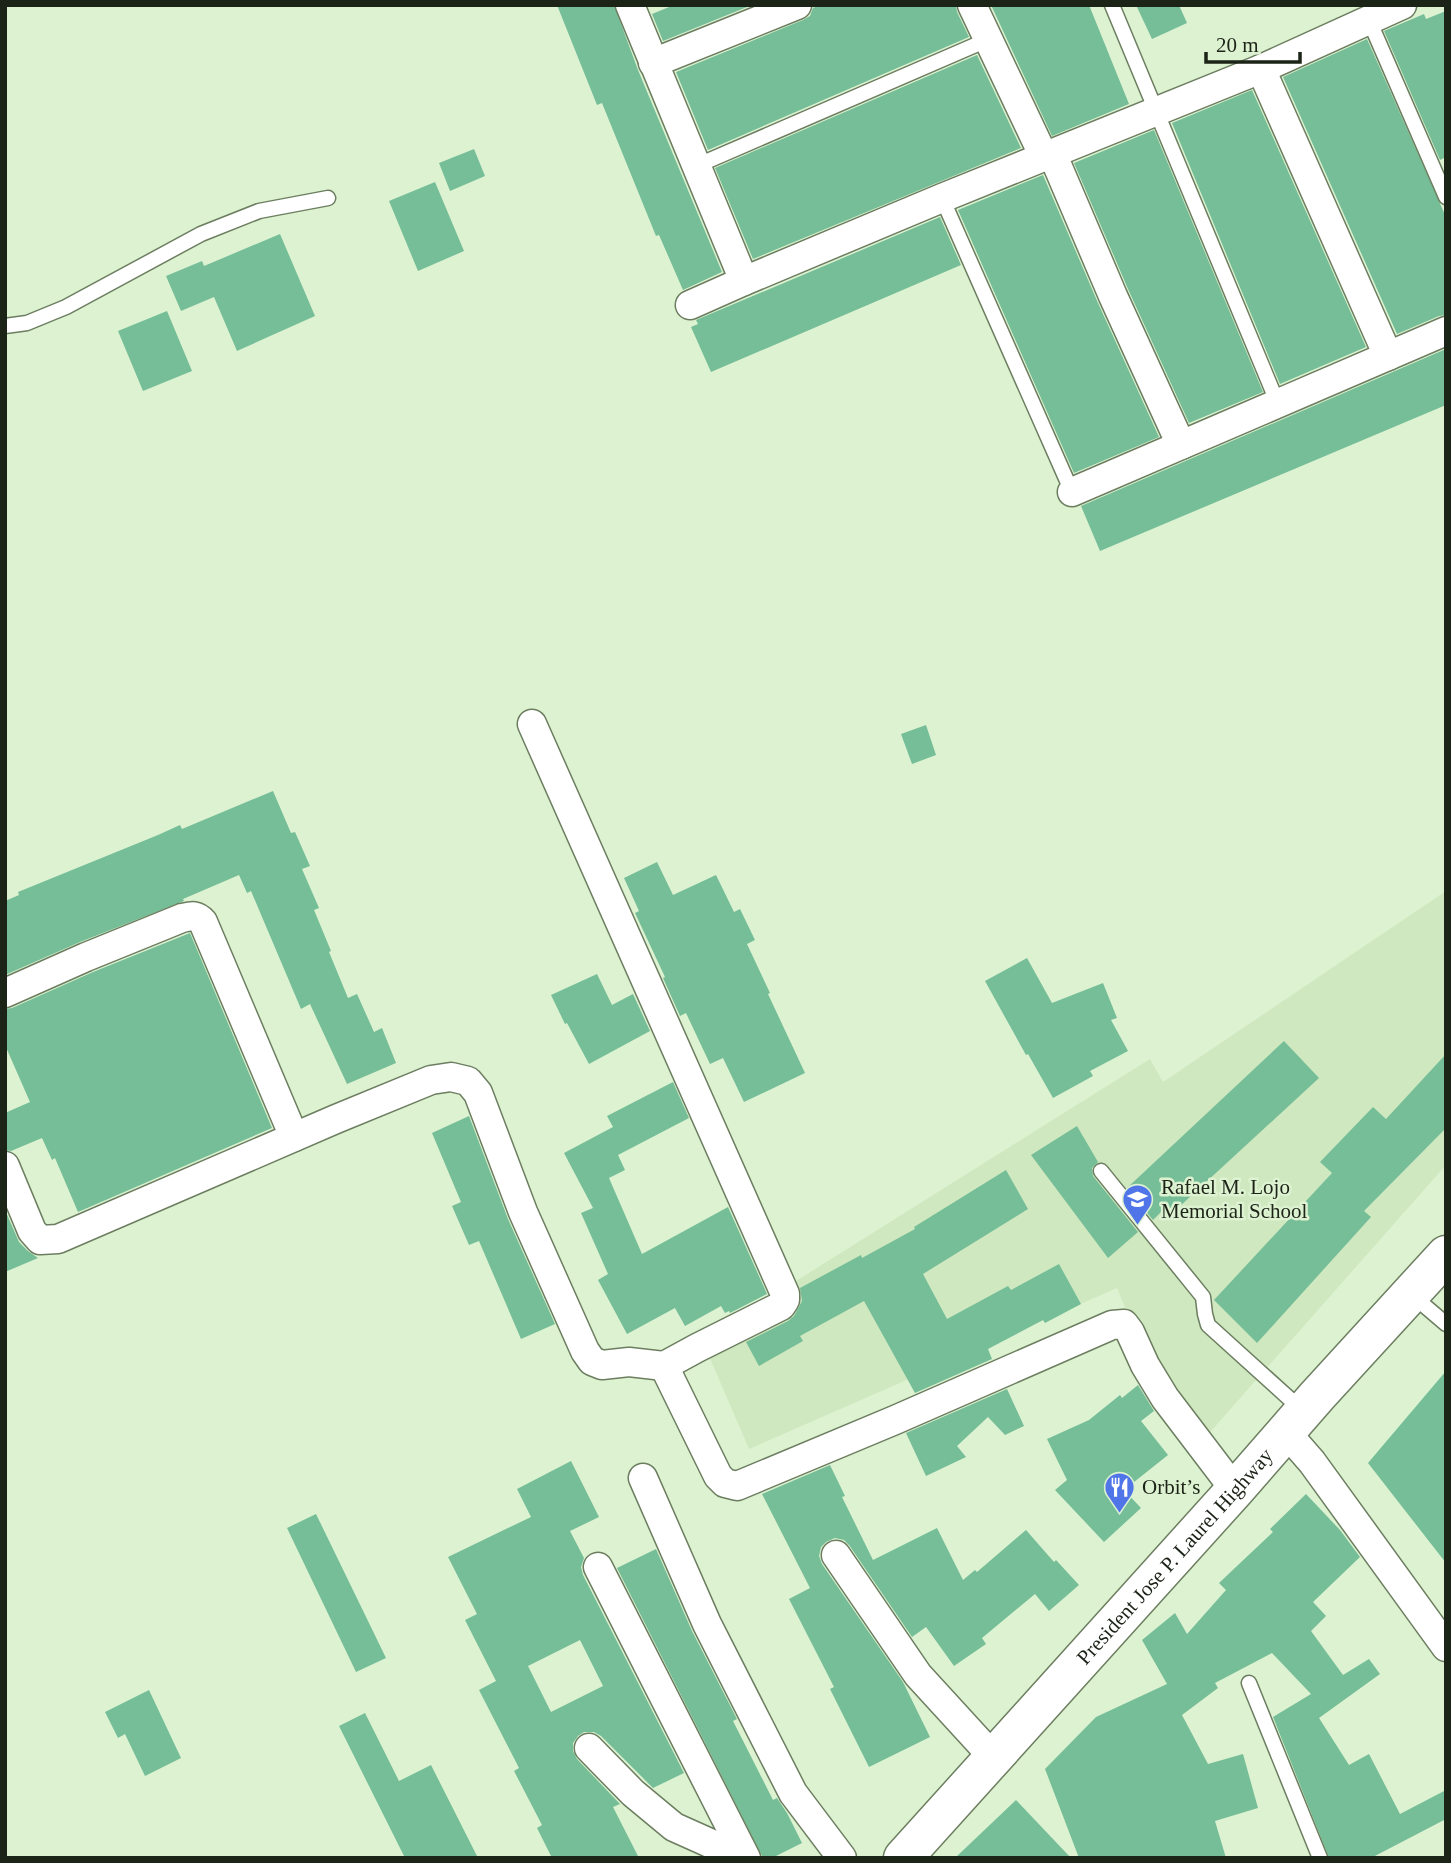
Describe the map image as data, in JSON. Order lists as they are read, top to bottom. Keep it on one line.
{"streets":{"highway":["President Jose P. Laurel Highway"]},"places":{"school or university":["Rafael M. Lojo Memorial School"],"restaurant":["Orbit’s"]},"scale_bar":"20 m"}
